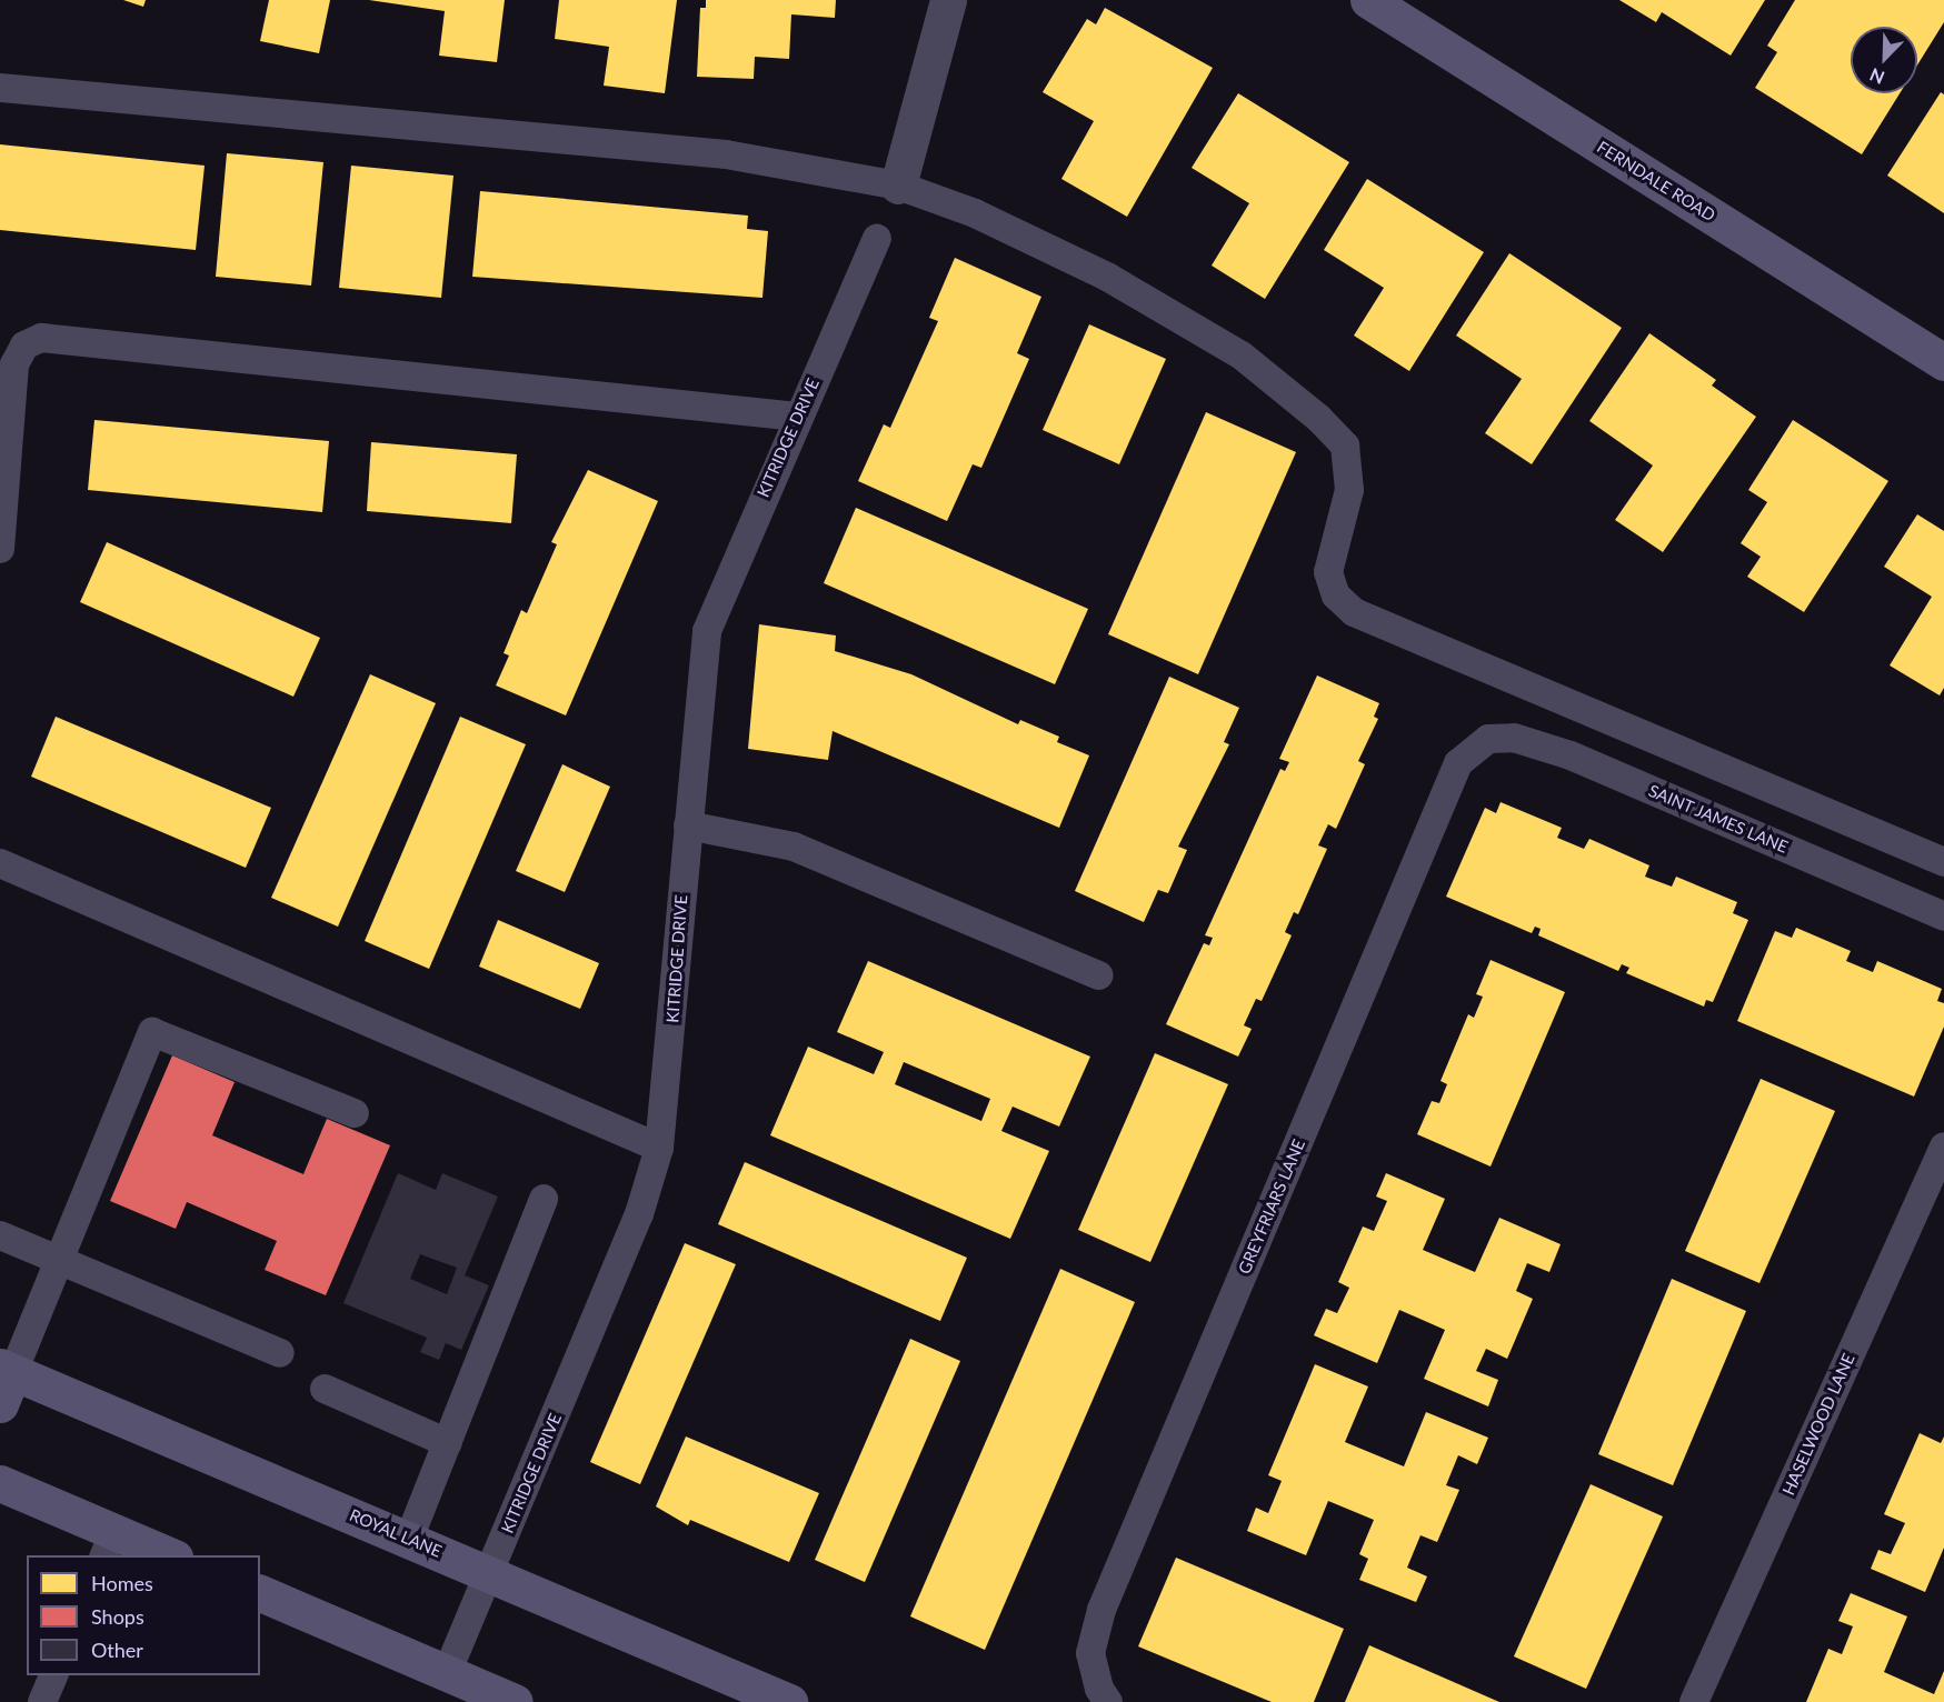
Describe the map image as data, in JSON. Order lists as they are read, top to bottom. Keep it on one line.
{"streets":{"main road":["FERNDALE ROAD","ROYAL LANE"],"lane":["KITRIDGE DRIVE","SAINT JAMES LANE","GREYFRIARS LANE","HASELWOOD LANE"]},"crossings":[["KITRIDGE DRIVE","ROYAL LANE"],["SAINT JAMES LANE","GREYFRIARS LANE"]],"legend":["Homes","Shops","Other"],"north":"bottom left"}
